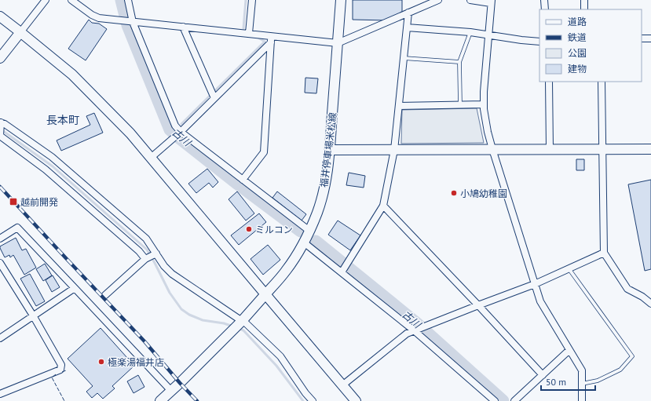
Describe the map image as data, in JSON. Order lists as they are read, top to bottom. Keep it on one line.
{"streets":{"street":["福井停車場米松線"]},"districts":["長本町"],"water":["古川"],"places":{"other":["小鳩幼稚園","ミルコン","極楽湯福井店"],"transit":["越前開発"]},"legend":["道路","鉄道","公園","建物"],"scale_bar":"50 m"}
